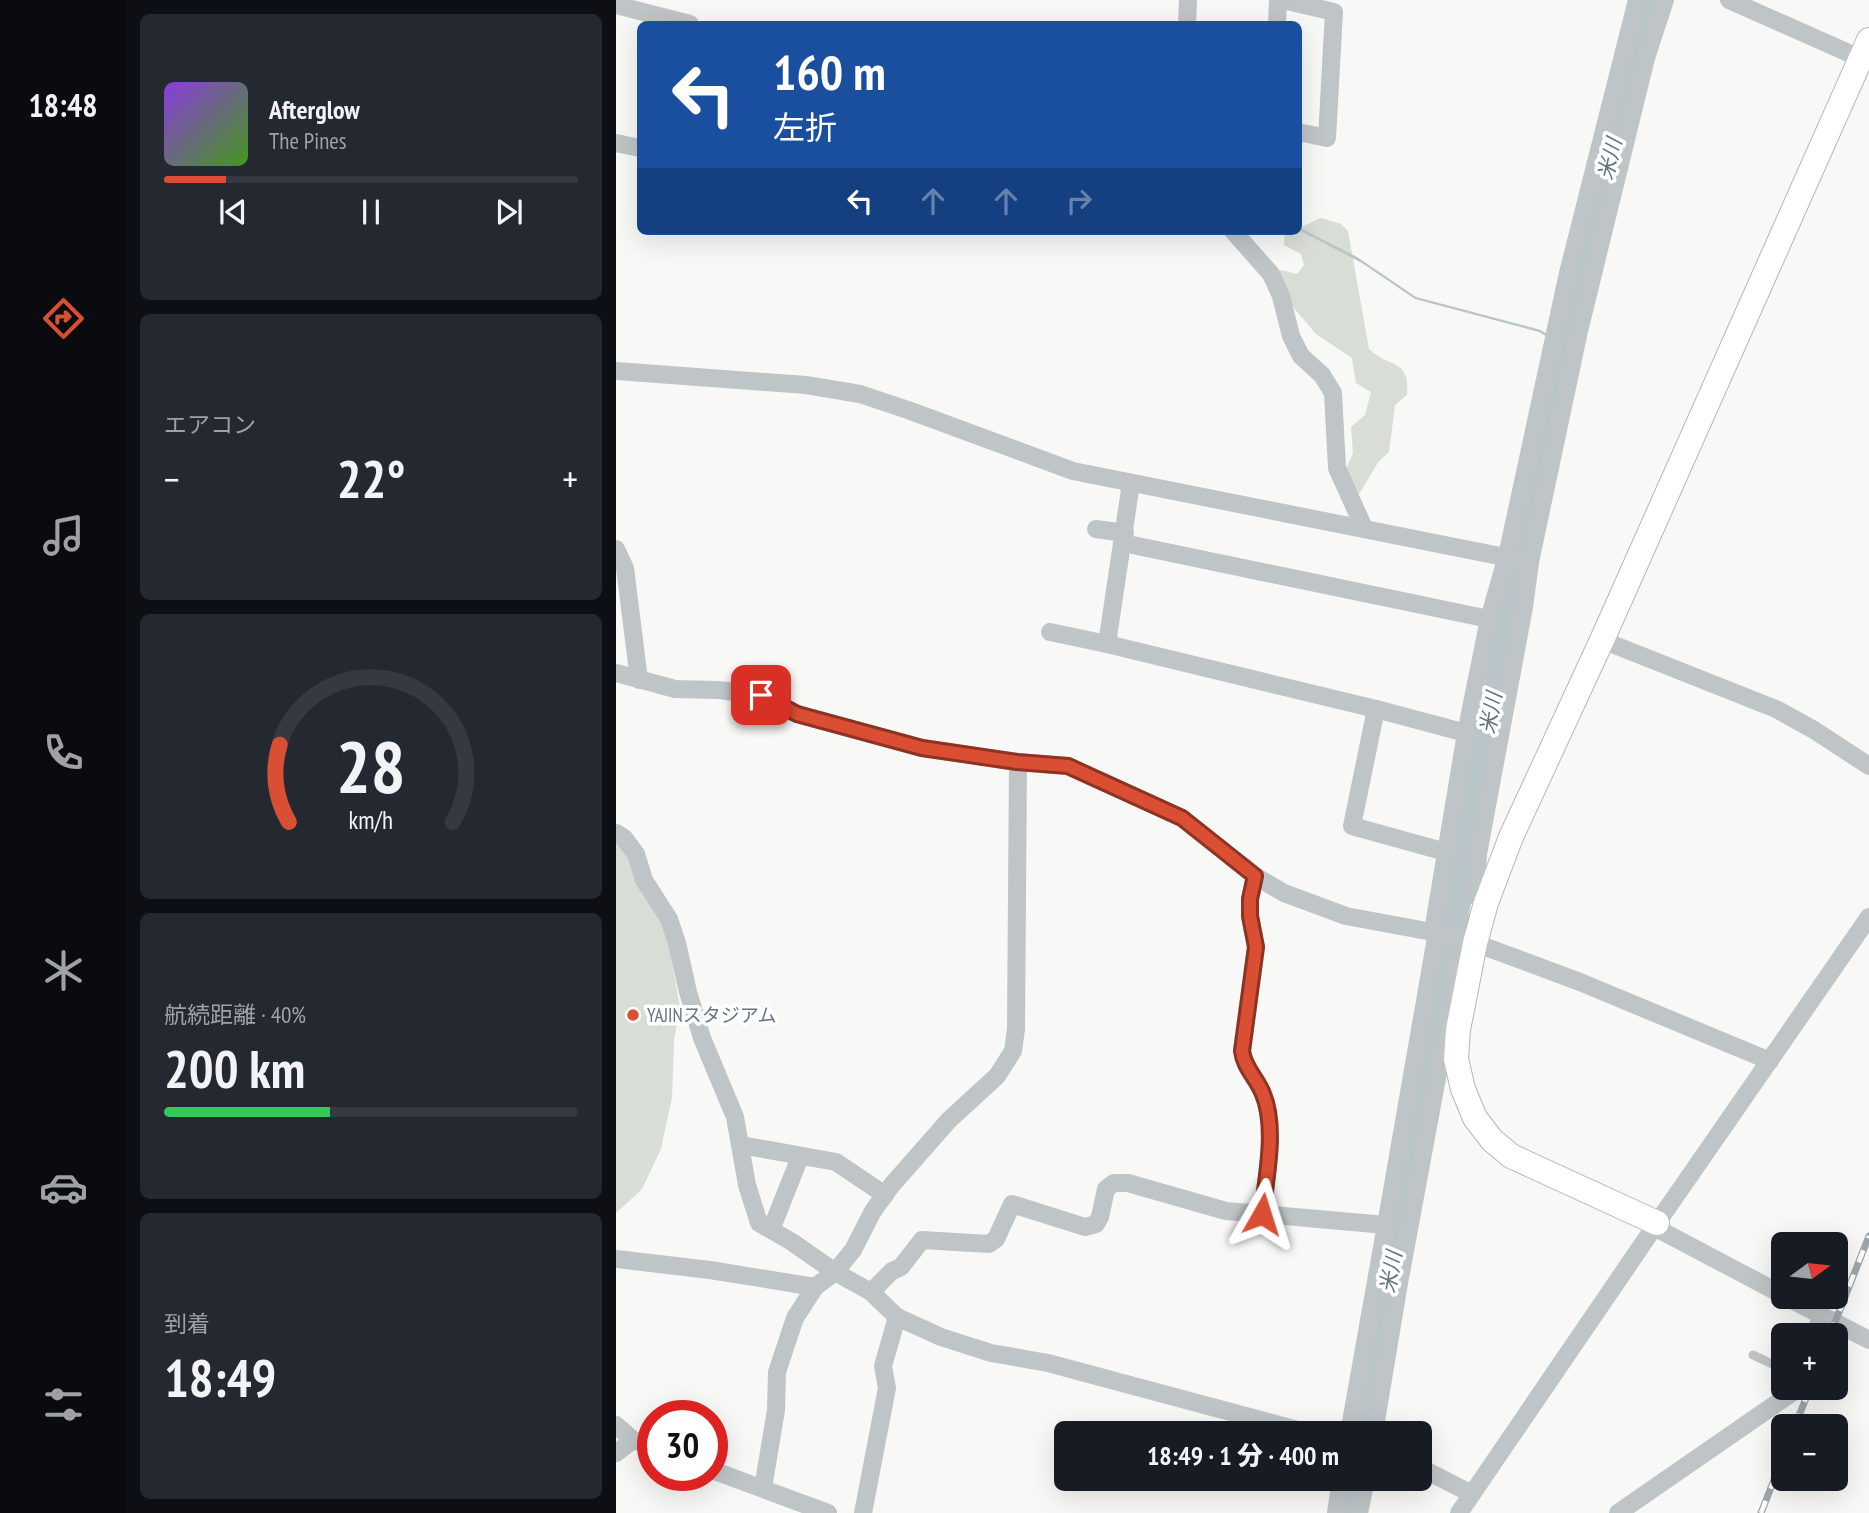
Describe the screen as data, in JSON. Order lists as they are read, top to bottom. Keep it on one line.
{"water":["米川"],"places":["YAJINスタジアム"],"north":"right","page":{"tabs":"18:48","turn":["160 m","左折"],"song":["Afterglow","The Pines"],"tile":["エアコン",["航続距離 · 40%","200 km"],["到着","18:49"]],"heat":["−","22°","+"],"map_buttons":["+","−"],"limit":"30","trip":"18:49 · 1 分 · 400 m","gauge":["28","km/h"]}}
